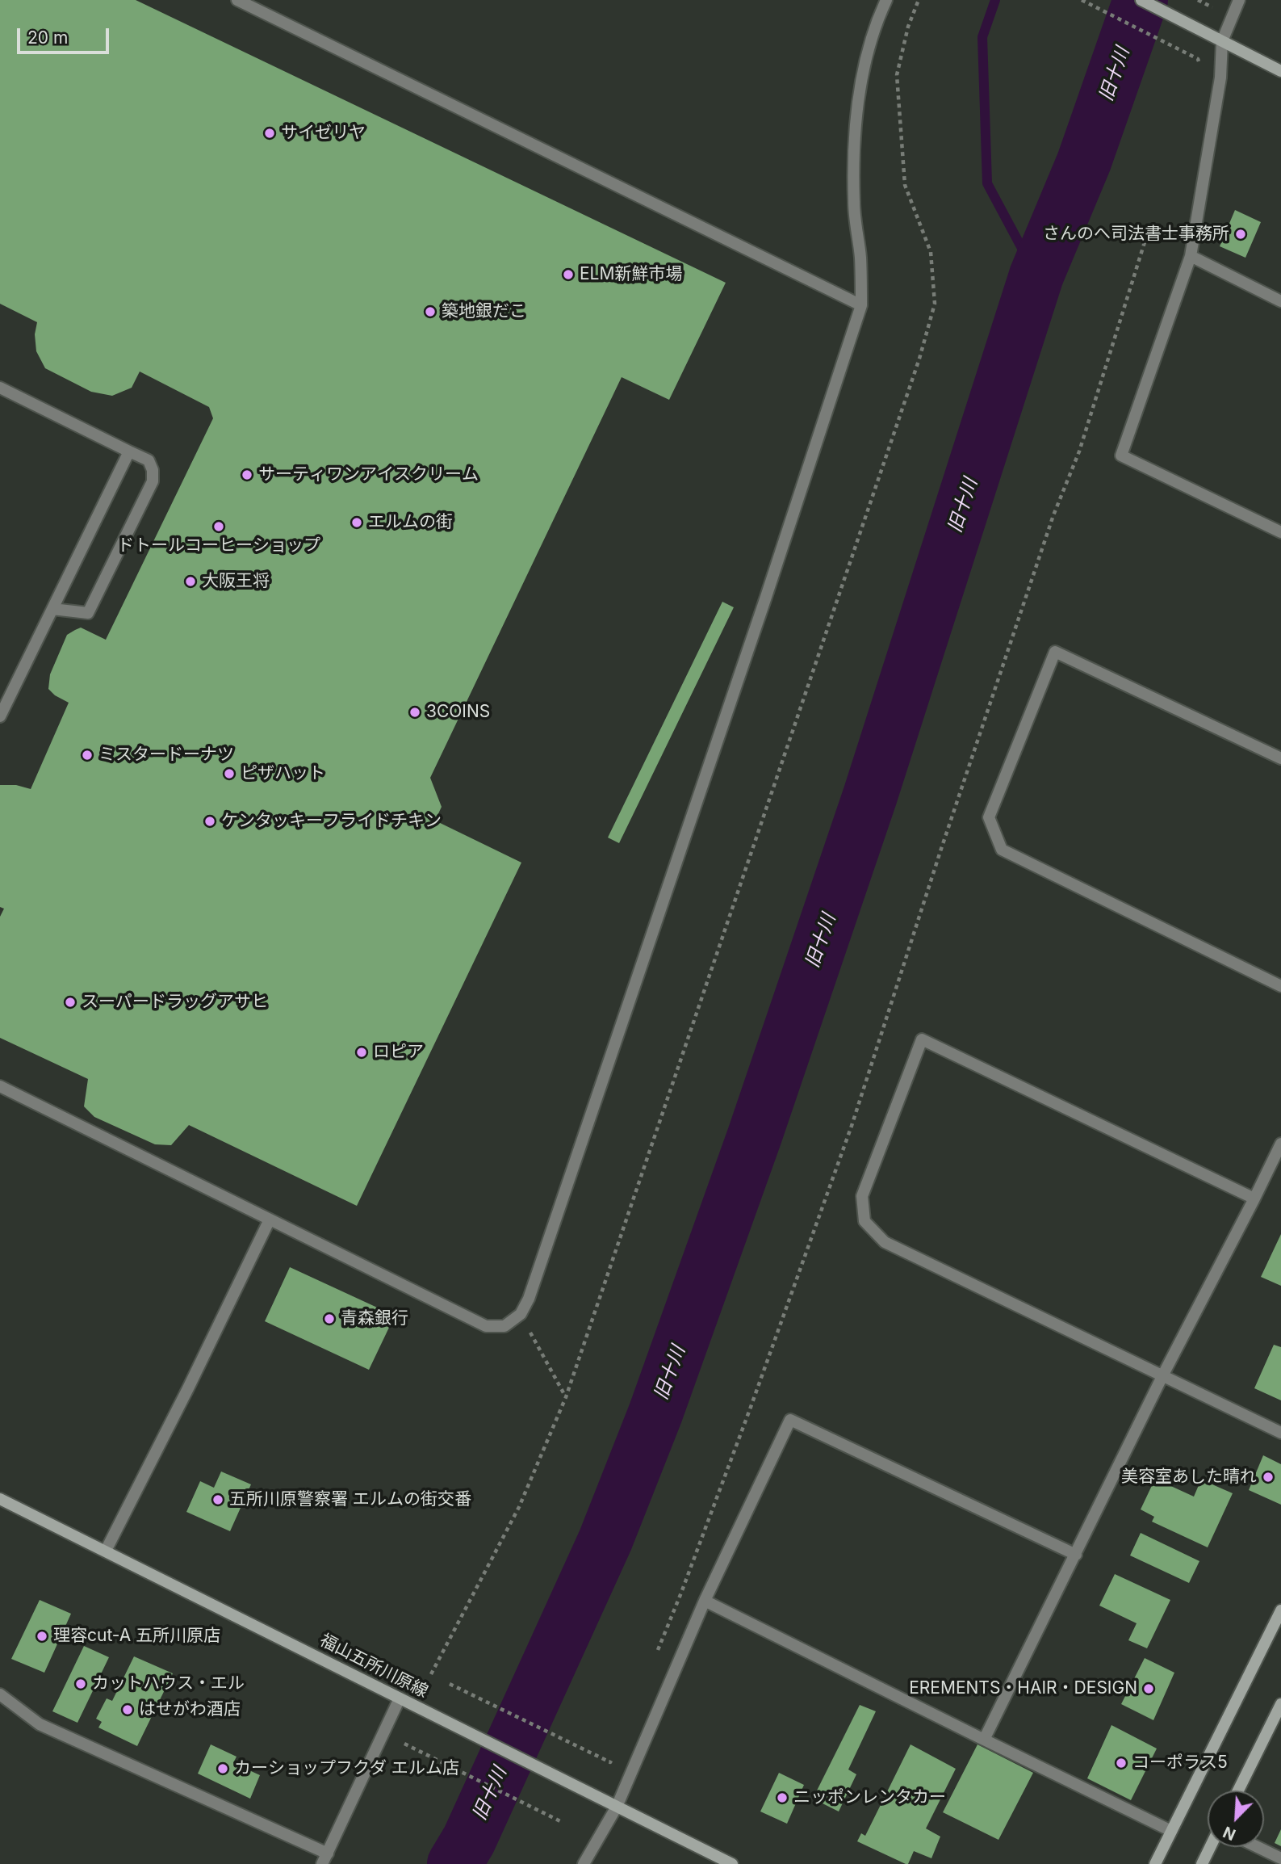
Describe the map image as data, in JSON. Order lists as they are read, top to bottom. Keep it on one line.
{"streets":{"main road":["福山五所川原線"]},"water":["旧十川"],"places":["サイゼリヤ","さんのへ司法書士事務所","ELM新鮮市場","築地銀だこ","サーティワンアイスクリーム","エルムの街","ドトールコーヒーショップ","大阪王将","3COINS","ミスタードーナツ","ピザハット","ケンタッキーフライドチキン","スーパードラッグアサヒ","ロピア","青森銀行","美容室あした晴れ","五所川原警察署 エルムの街交番","理容cut-A 五所川原店","カットハウス・エル","EREMENTS・HAIR・DESIGN","はせがわ酒店","コーポラス5","カーショップフクダ エルム店","ニッポンレンタカー"],"scale_bar":"20 m","north":"bottom left"}
